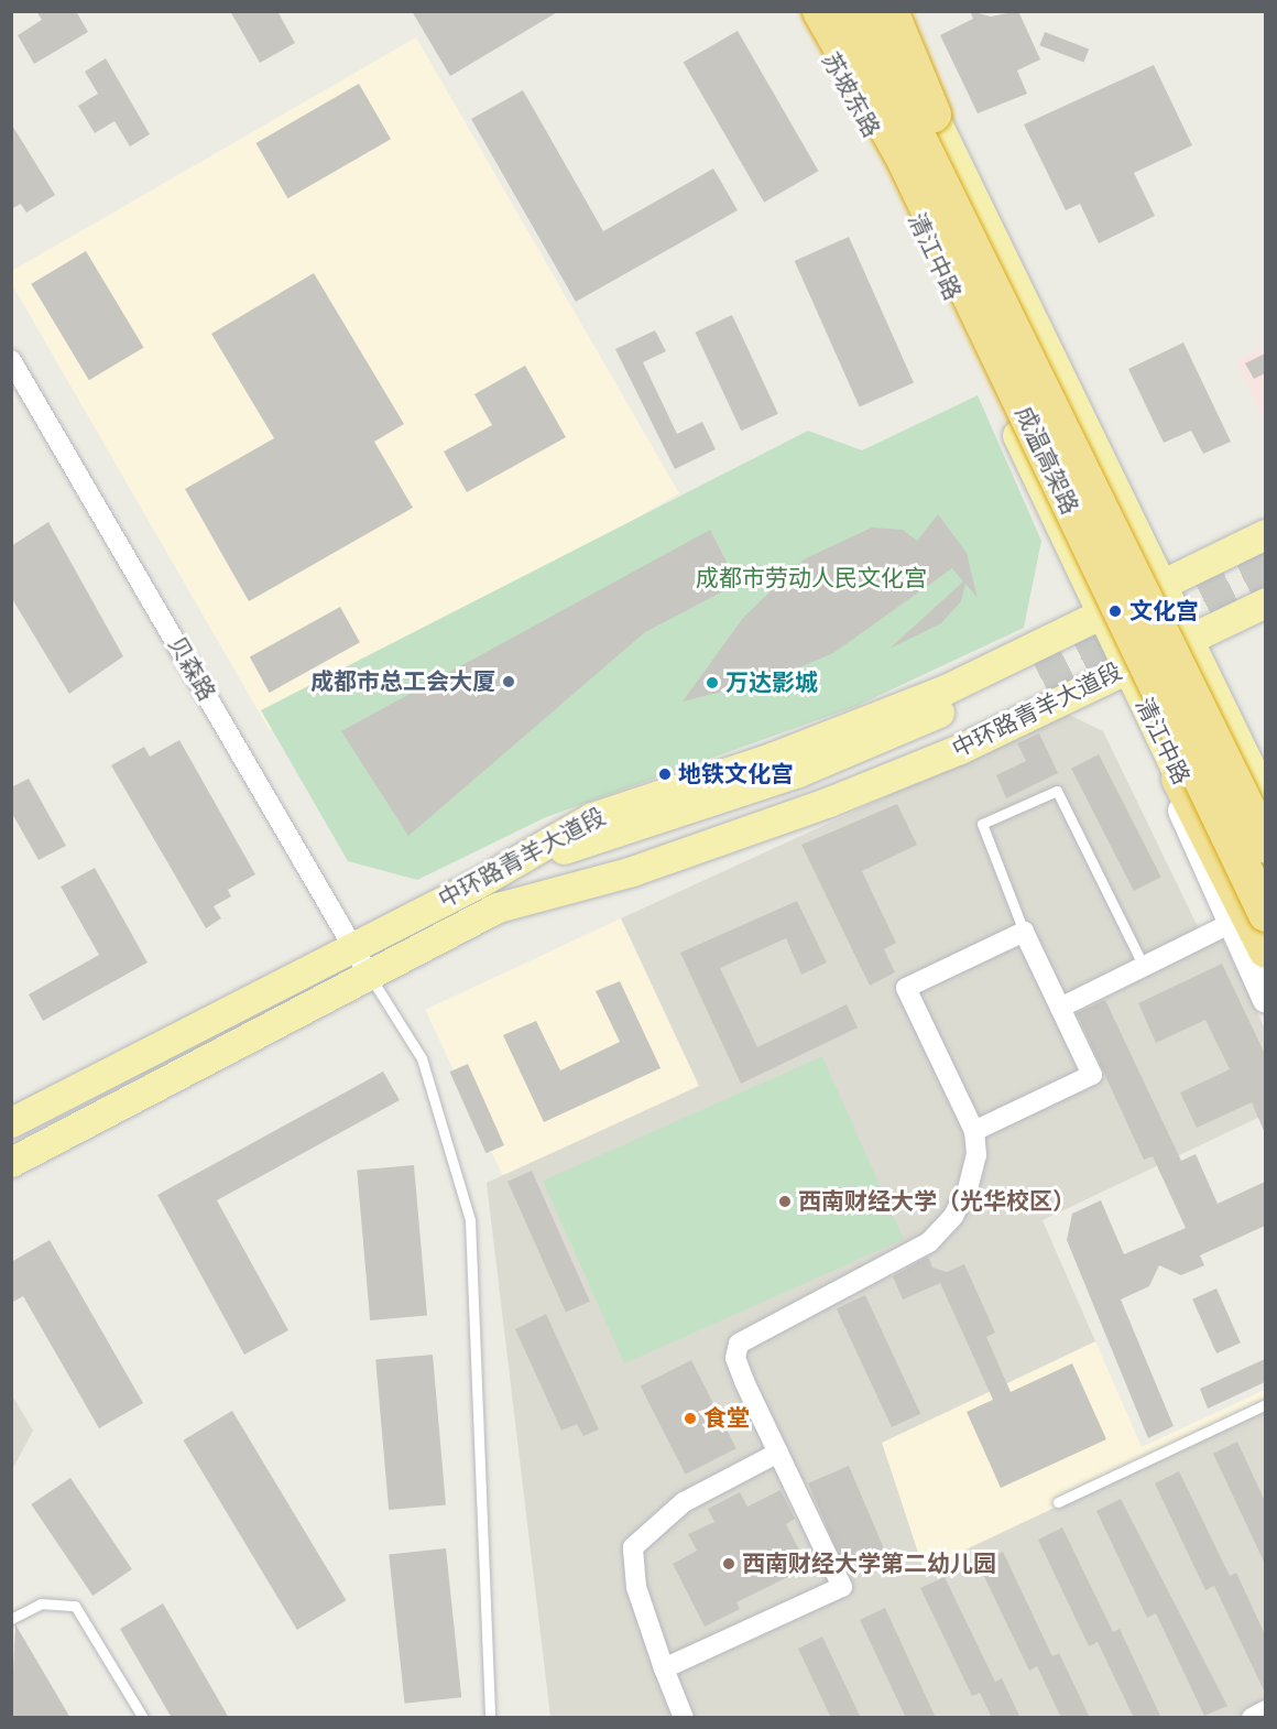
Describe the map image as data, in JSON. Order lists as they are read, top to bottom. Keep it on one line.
{"streets":{"highway":["成温高架路"],"main road":["苏坡东路","清江中路","中环路青羊大道段"],"street":["贝森路"]},"crossings":[["苏坡东路","清江中路"],["清江中路","中环路青羊大道段"],["贝森路","中环路青羊大道段"]],"parks":["成都市劳动人民文化宫"],"places":["文化宫","成都市总工会大厦","万达影城","地铁文化宫","西南财经大学（光华校区）","食堂","西南财经大学第二幼儿园"]}
